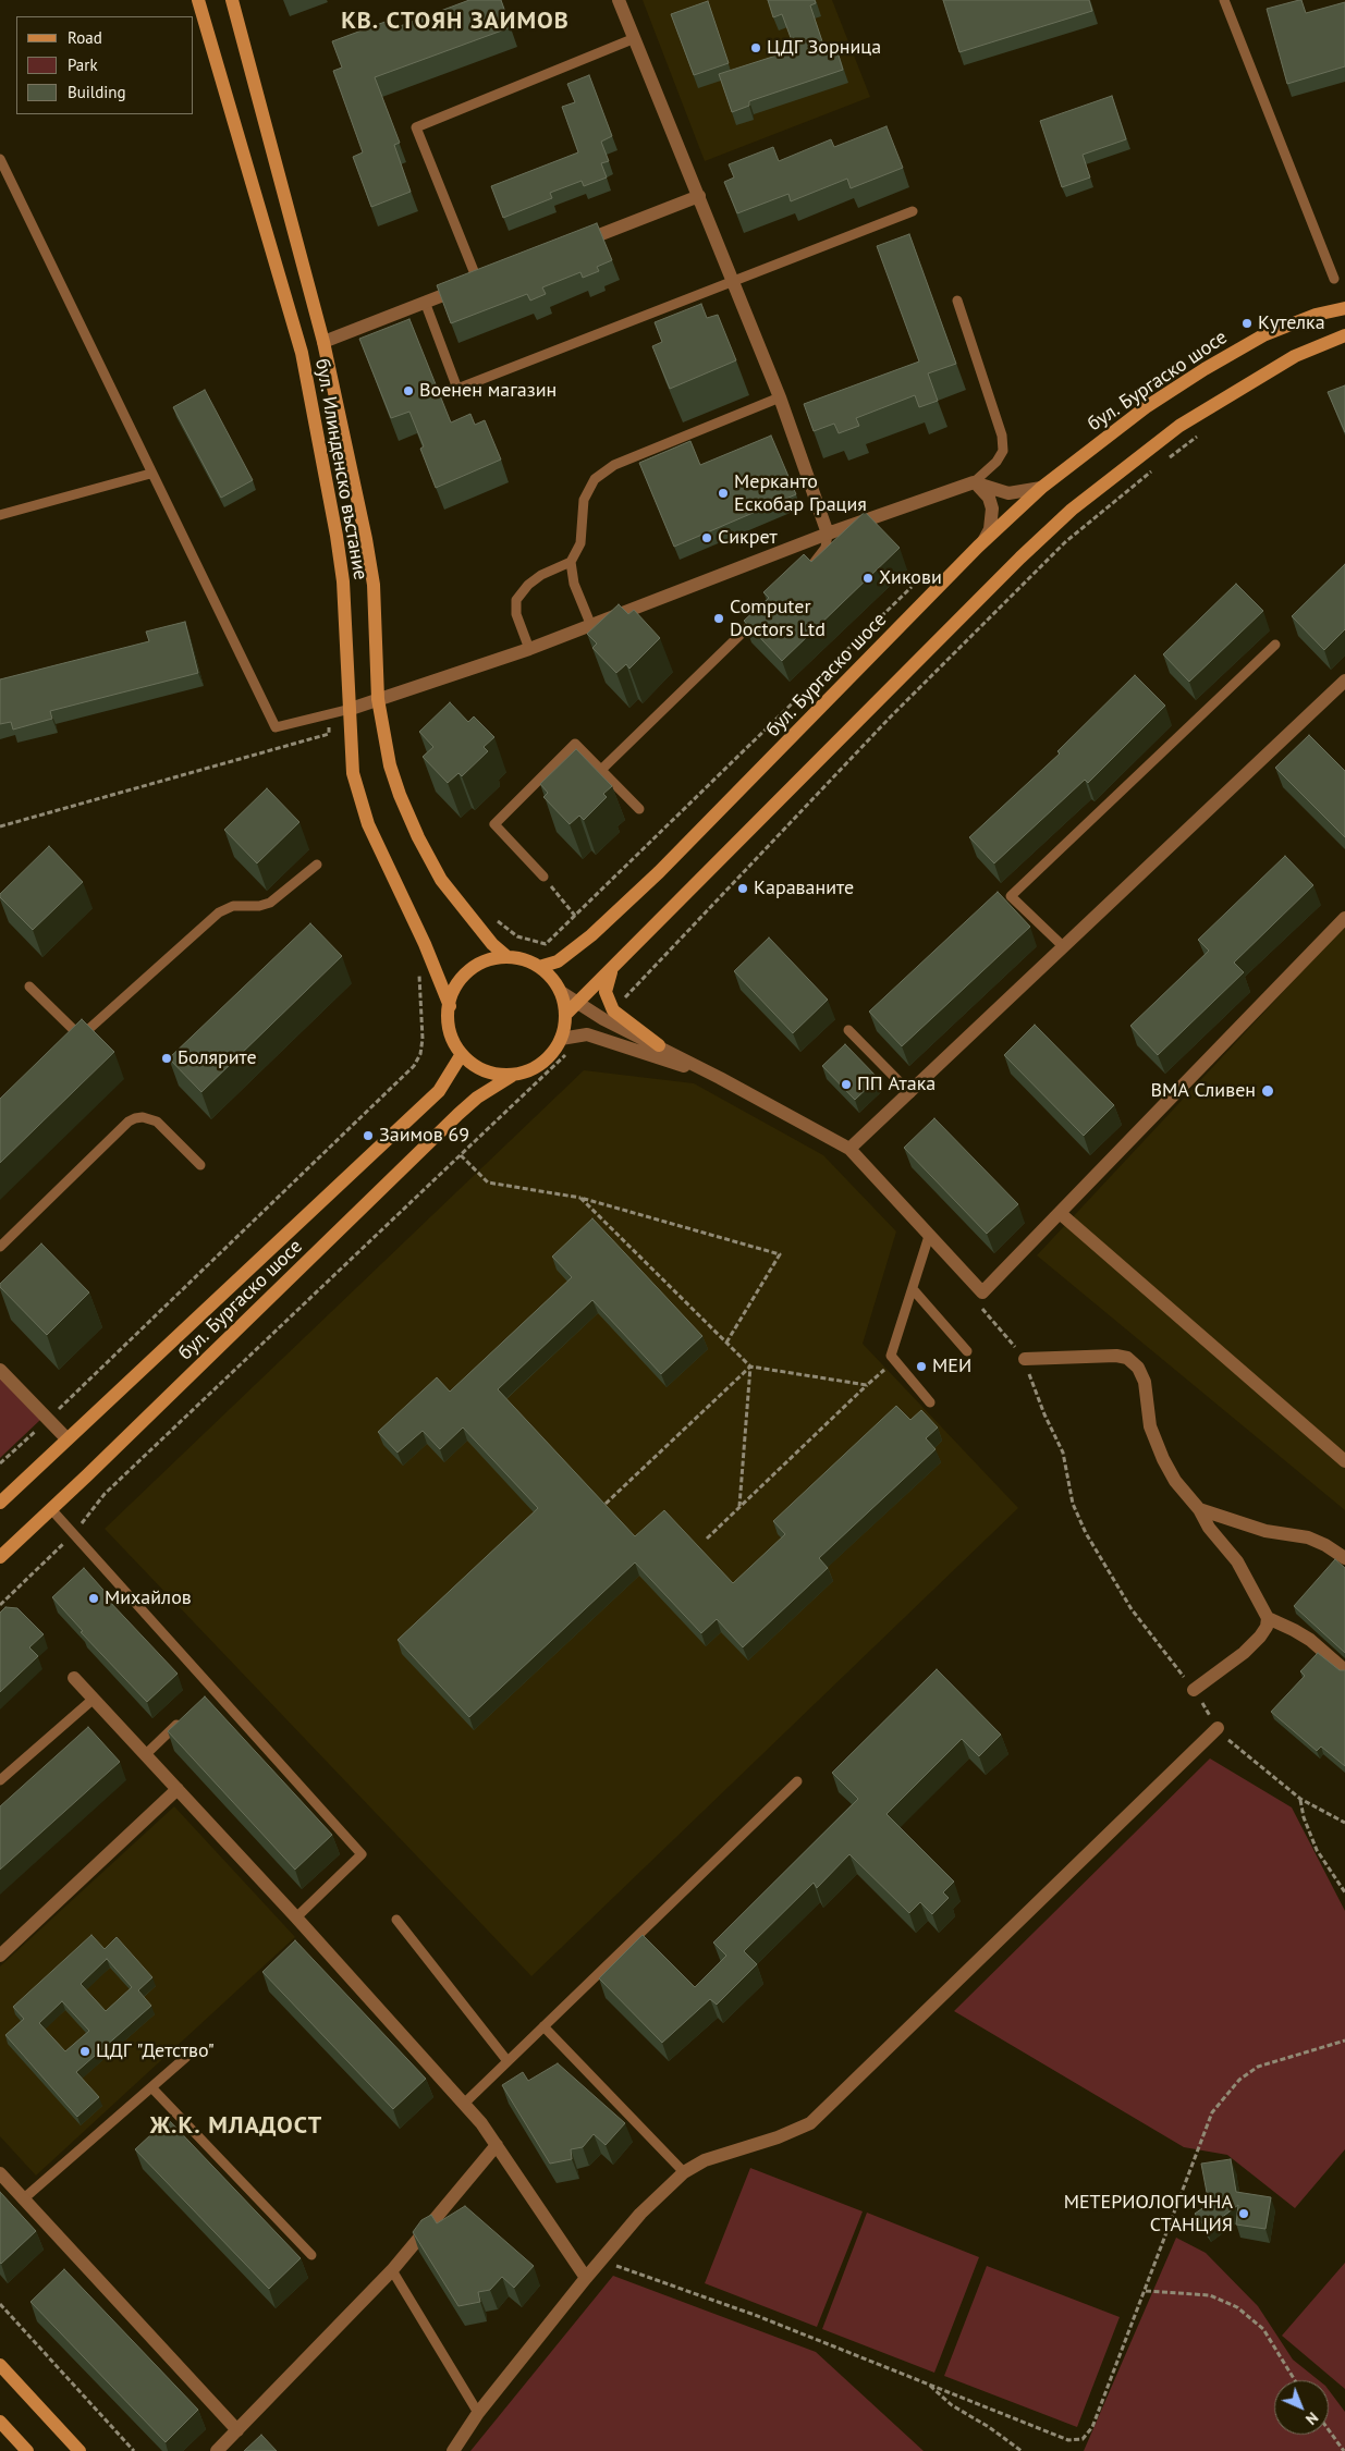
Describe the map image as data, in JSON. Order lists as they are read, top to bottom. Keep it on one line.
{"streets":{"main road":["бул. Бургаско шосе","бул. Илинденско въстание"]},"crossings":[["бул. Бургаско шосе","бул. Илинденско въстание"]],"districts":["КВ. СТОЯН ЗАИМОВ","Ж.К. МЛАДОСТ"],"places":["ЦДГ Зорница","Кутелка","Военен магазин","Мерканто Ескобар Грация","Сикрет","Хикови","Computer Doctors Ltd","Караваните","Болярите","ПП Атака","ВМА Сливен","Заимов 69","МЕИ","Михайлов","ЦДГ \"Детство\"","МЕТЕРИОЛОГИЧНА СТАНЦИЯ"],"legend":["Road","Park","Building"],"north":"bottom right"}
